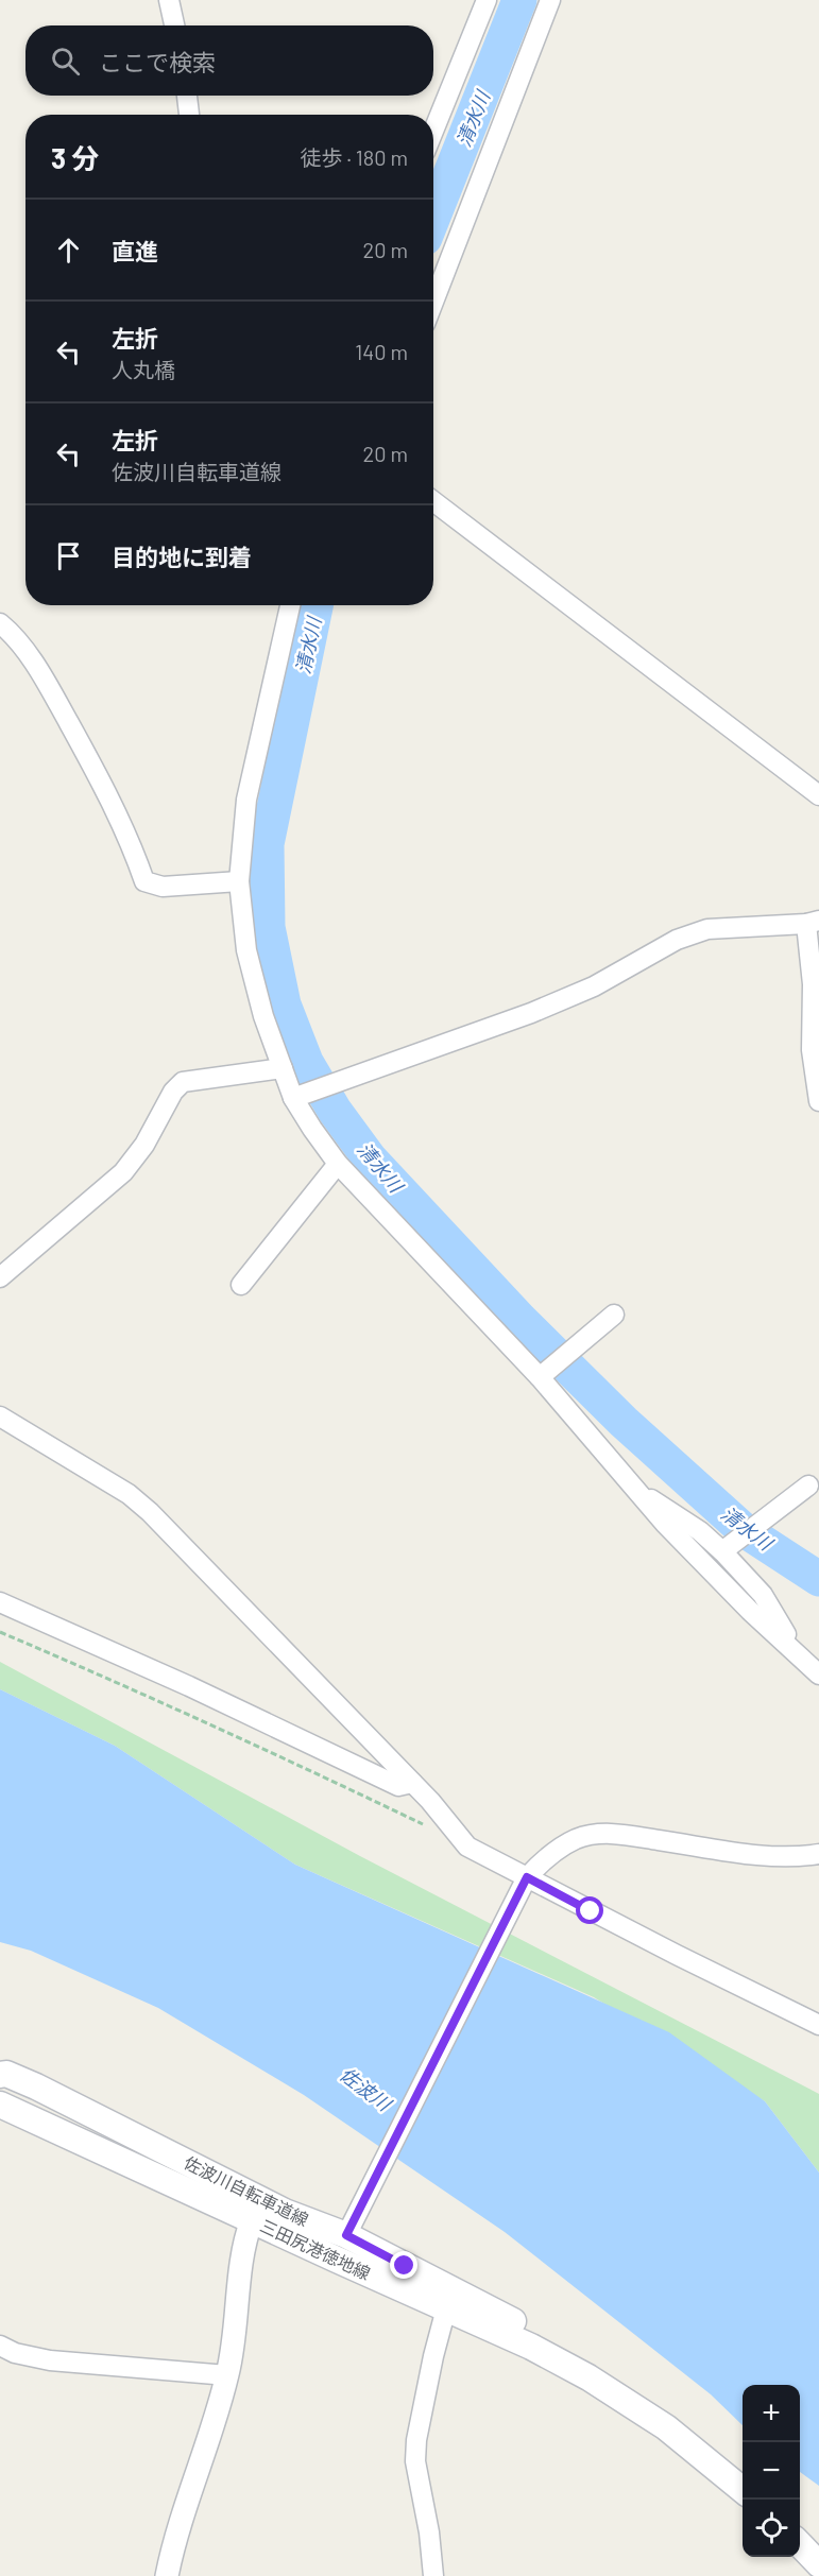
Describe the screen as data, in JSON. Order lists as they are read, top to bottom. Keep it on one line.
{"streets":{"main road":["佐波川自転車道線","三田尻港徳地線"]},"crossings":[["佐波川自転車道線","三田尻港徳地線"]],"water":["清水川","佐波川"],"page":{"search":"ここで検索","heading":["3 分","徒歩 · 180 m"],"list":[["直進","20 m"],["左折","人丸橋","140 m"],["左折","佐波川自転車道線","20 m"],"目的地に到着"],"map_buttons":["+","−"]}}
